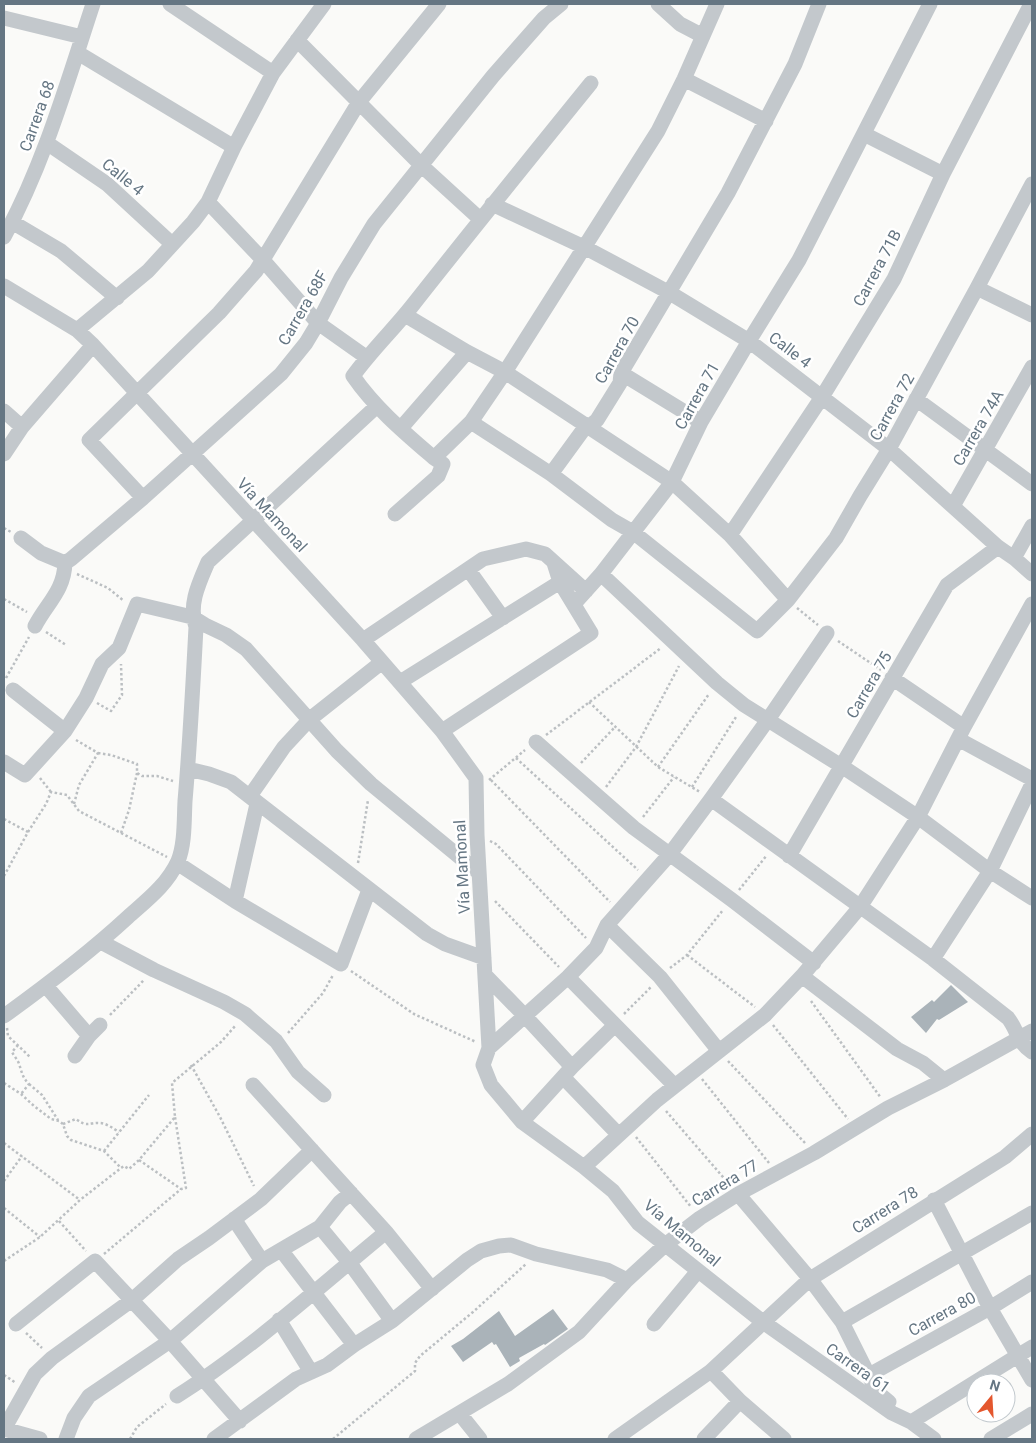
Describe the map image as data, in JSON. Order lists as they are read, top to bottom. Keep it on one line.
{"streets":{"street":["Carrera 68","Calle 4","Carrera 71B","Carrera 68F","Carrera 70","Carrera 71","Carrera 72","Carrera 74A","Vía Mamonal","Carrera 75","Carrera 77","Carrera 78","Carrera 80","Carrera 61"]},"crossings":[["Carrera 68","Calle 4"],["Calle 4","Carrera 71B"],["Calle 4","Carrera 70"],["Calle 4","Carrera 71"],["Calle 4","Carrera 72"],["Calle 4","Carrera 74A"],["Calle 4","Carrera 75"],["Carrera 68F","Vía Mamonal"],["Carrera 71","Carrera 72"],["Vía Mamonal","Carrera 77"],["Vía Mamonal","Carrera 78"],["Vía Mamonal","Carrera 61"],["Carrera 78","Carrera 61"]],"north":"top"}
